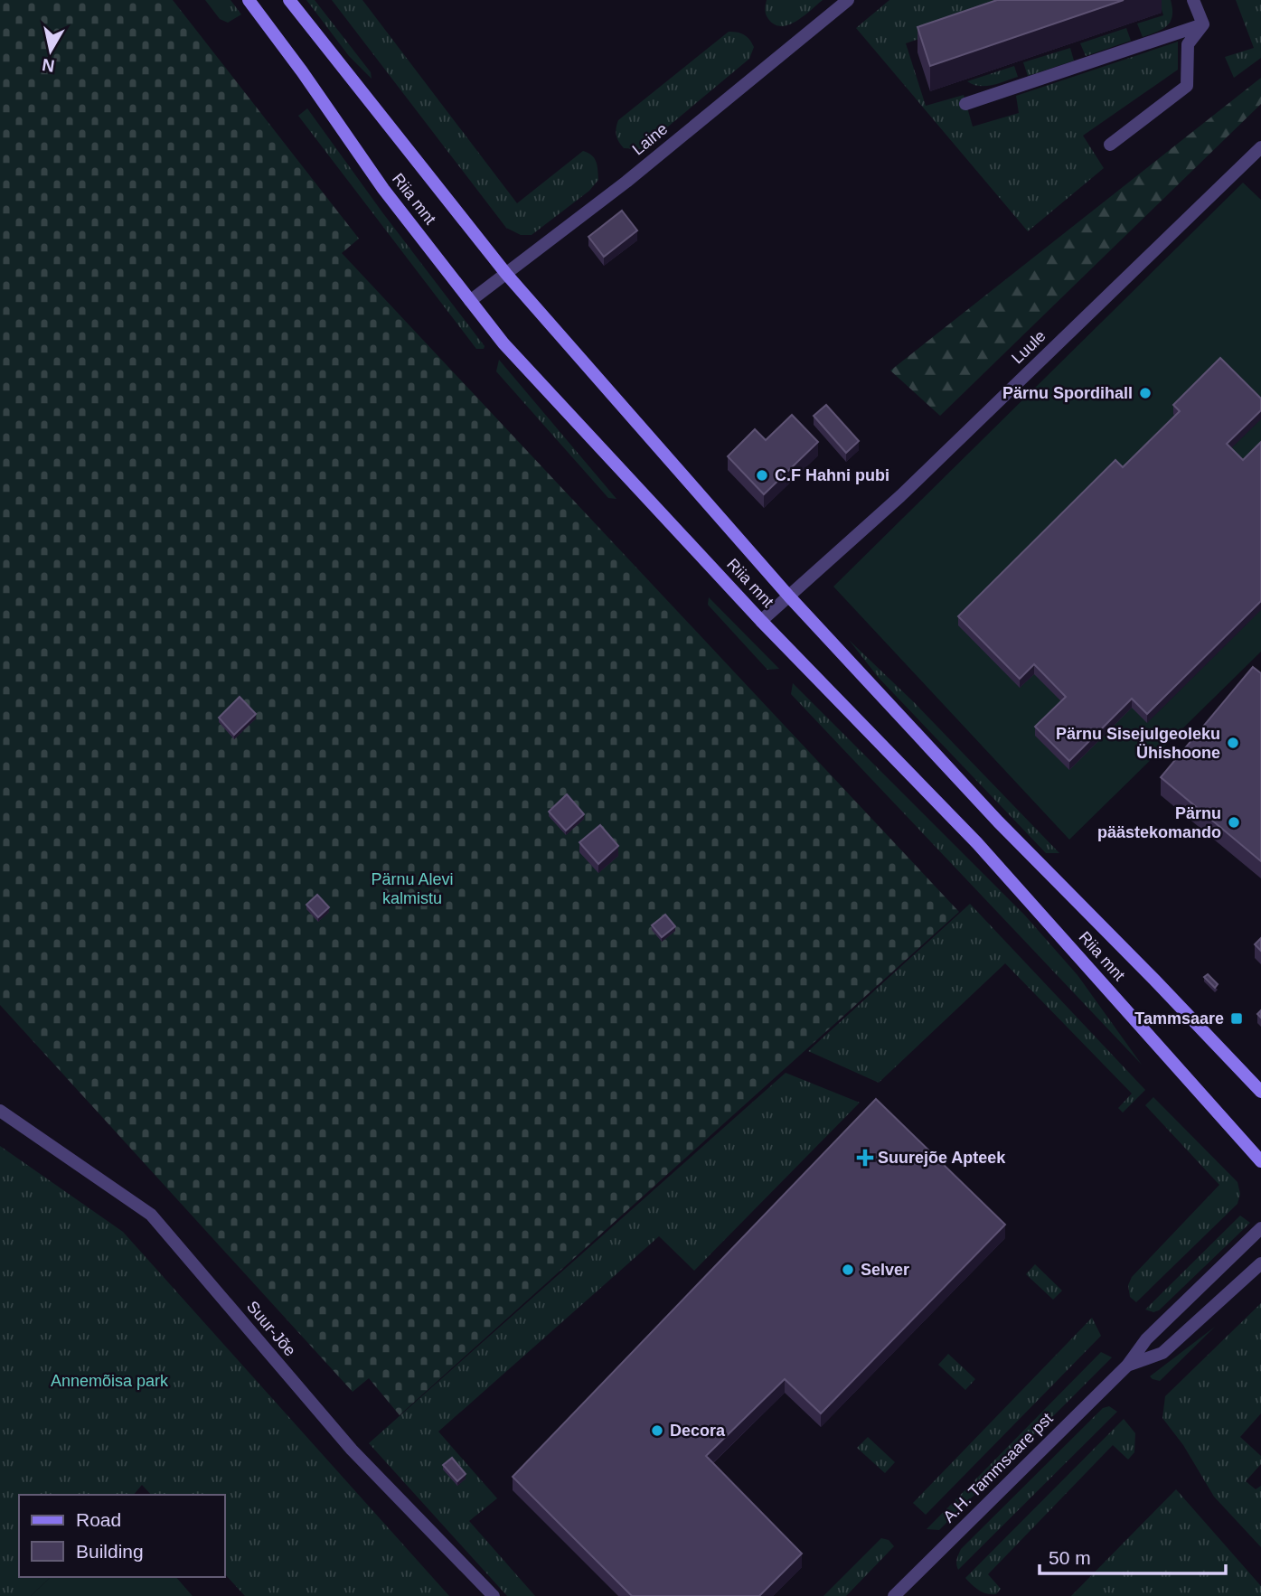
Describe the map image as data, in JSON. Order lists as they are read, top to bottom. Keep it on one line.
{"streets":{"main road":["Riia mnt"],"street":["Laine","Luule","Suur-Jõe","A.H. Tammsaare pst"]},"crossings":[["Laine","Riia mnt"],["Riia mnt","Luule"]],"parks":["Pärnu Alevi kalmistu","Annemõisa park"],"places":{"other":["Pärnu Spordihall","C.F Hahni pubi","Pärnu Sisejulgeoleku Ühishoone","Pärnu päästekomando","Selver","Decora"],"transit":["Tammsaare"],"health":["Suurejõe Apteek"]},"legend":["Road","Building"],"scale_bar":"50 m","north":"bottom"}
